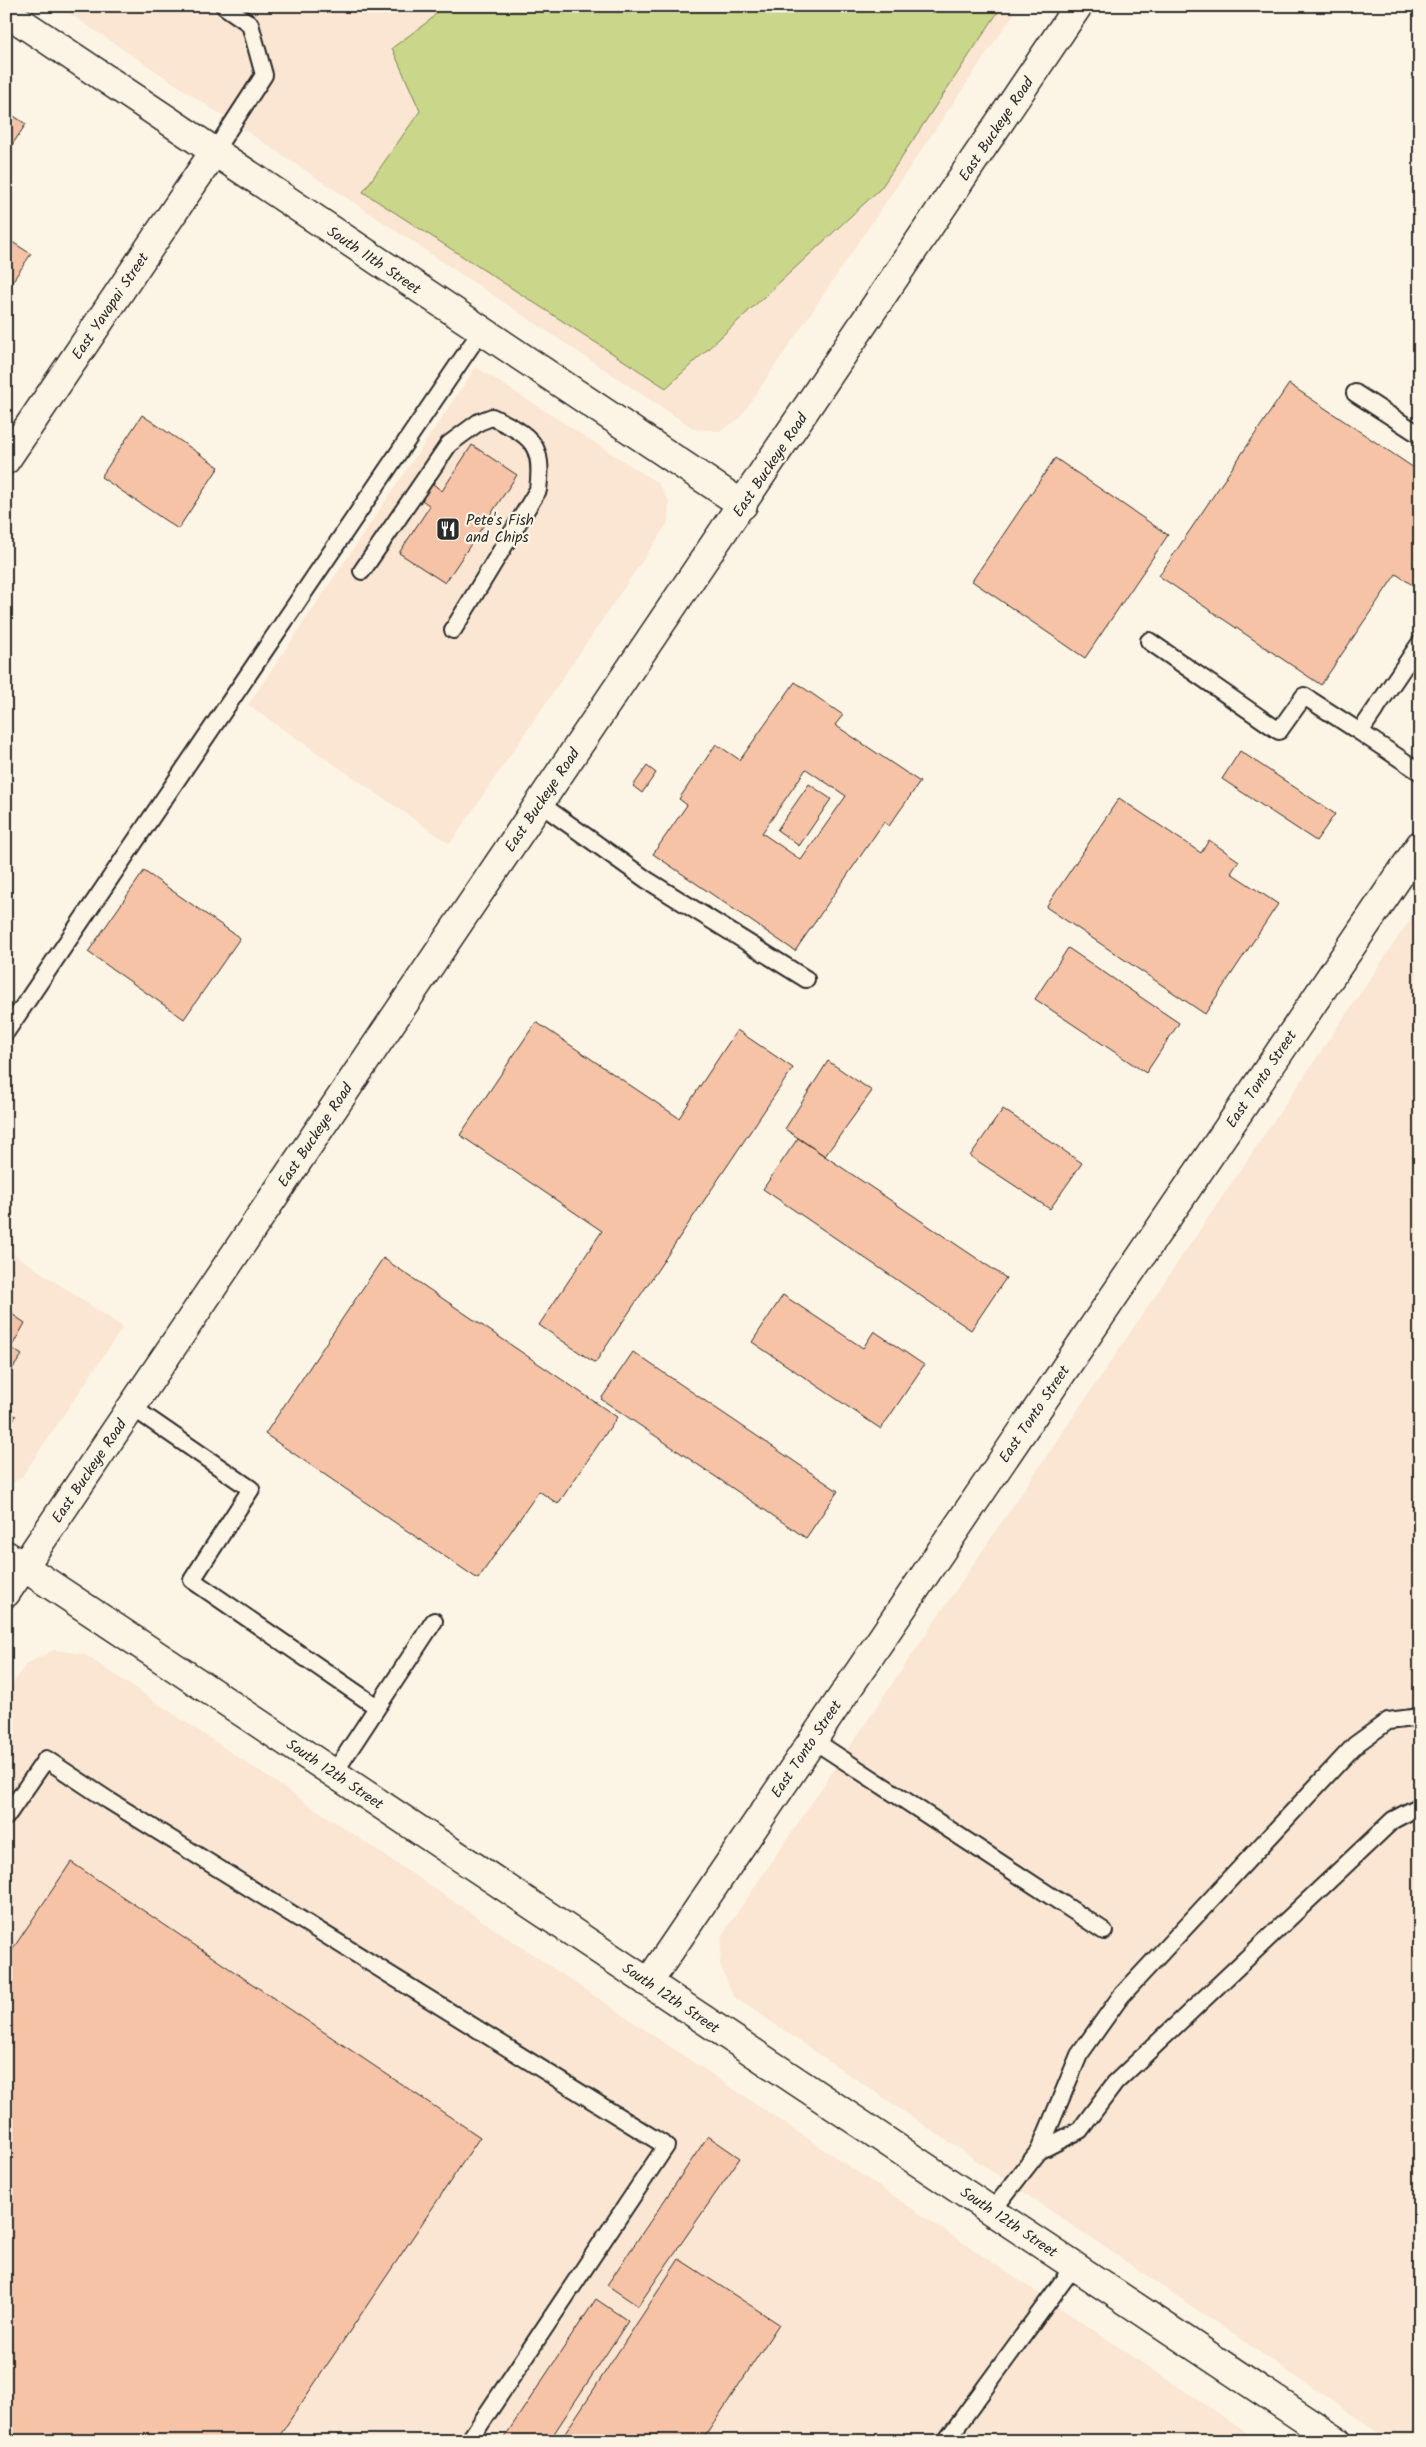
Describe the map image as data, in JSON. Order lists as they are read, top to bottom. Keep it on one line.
{"streets":{"street":["East Buckeye Road","South 11th Street","East Yavapai Street","East Tonto Street","South 12th Street"]},"crossings":[["East Buckeye Road","South 11th Street"],["East Buckeye Road","South 12th Street"],["South 11th Street","East Yavapai Street"],["East Tonto Street","South 12th Street"]],"places":{"restaurant":["Pete's Fish and Chips"]}}
